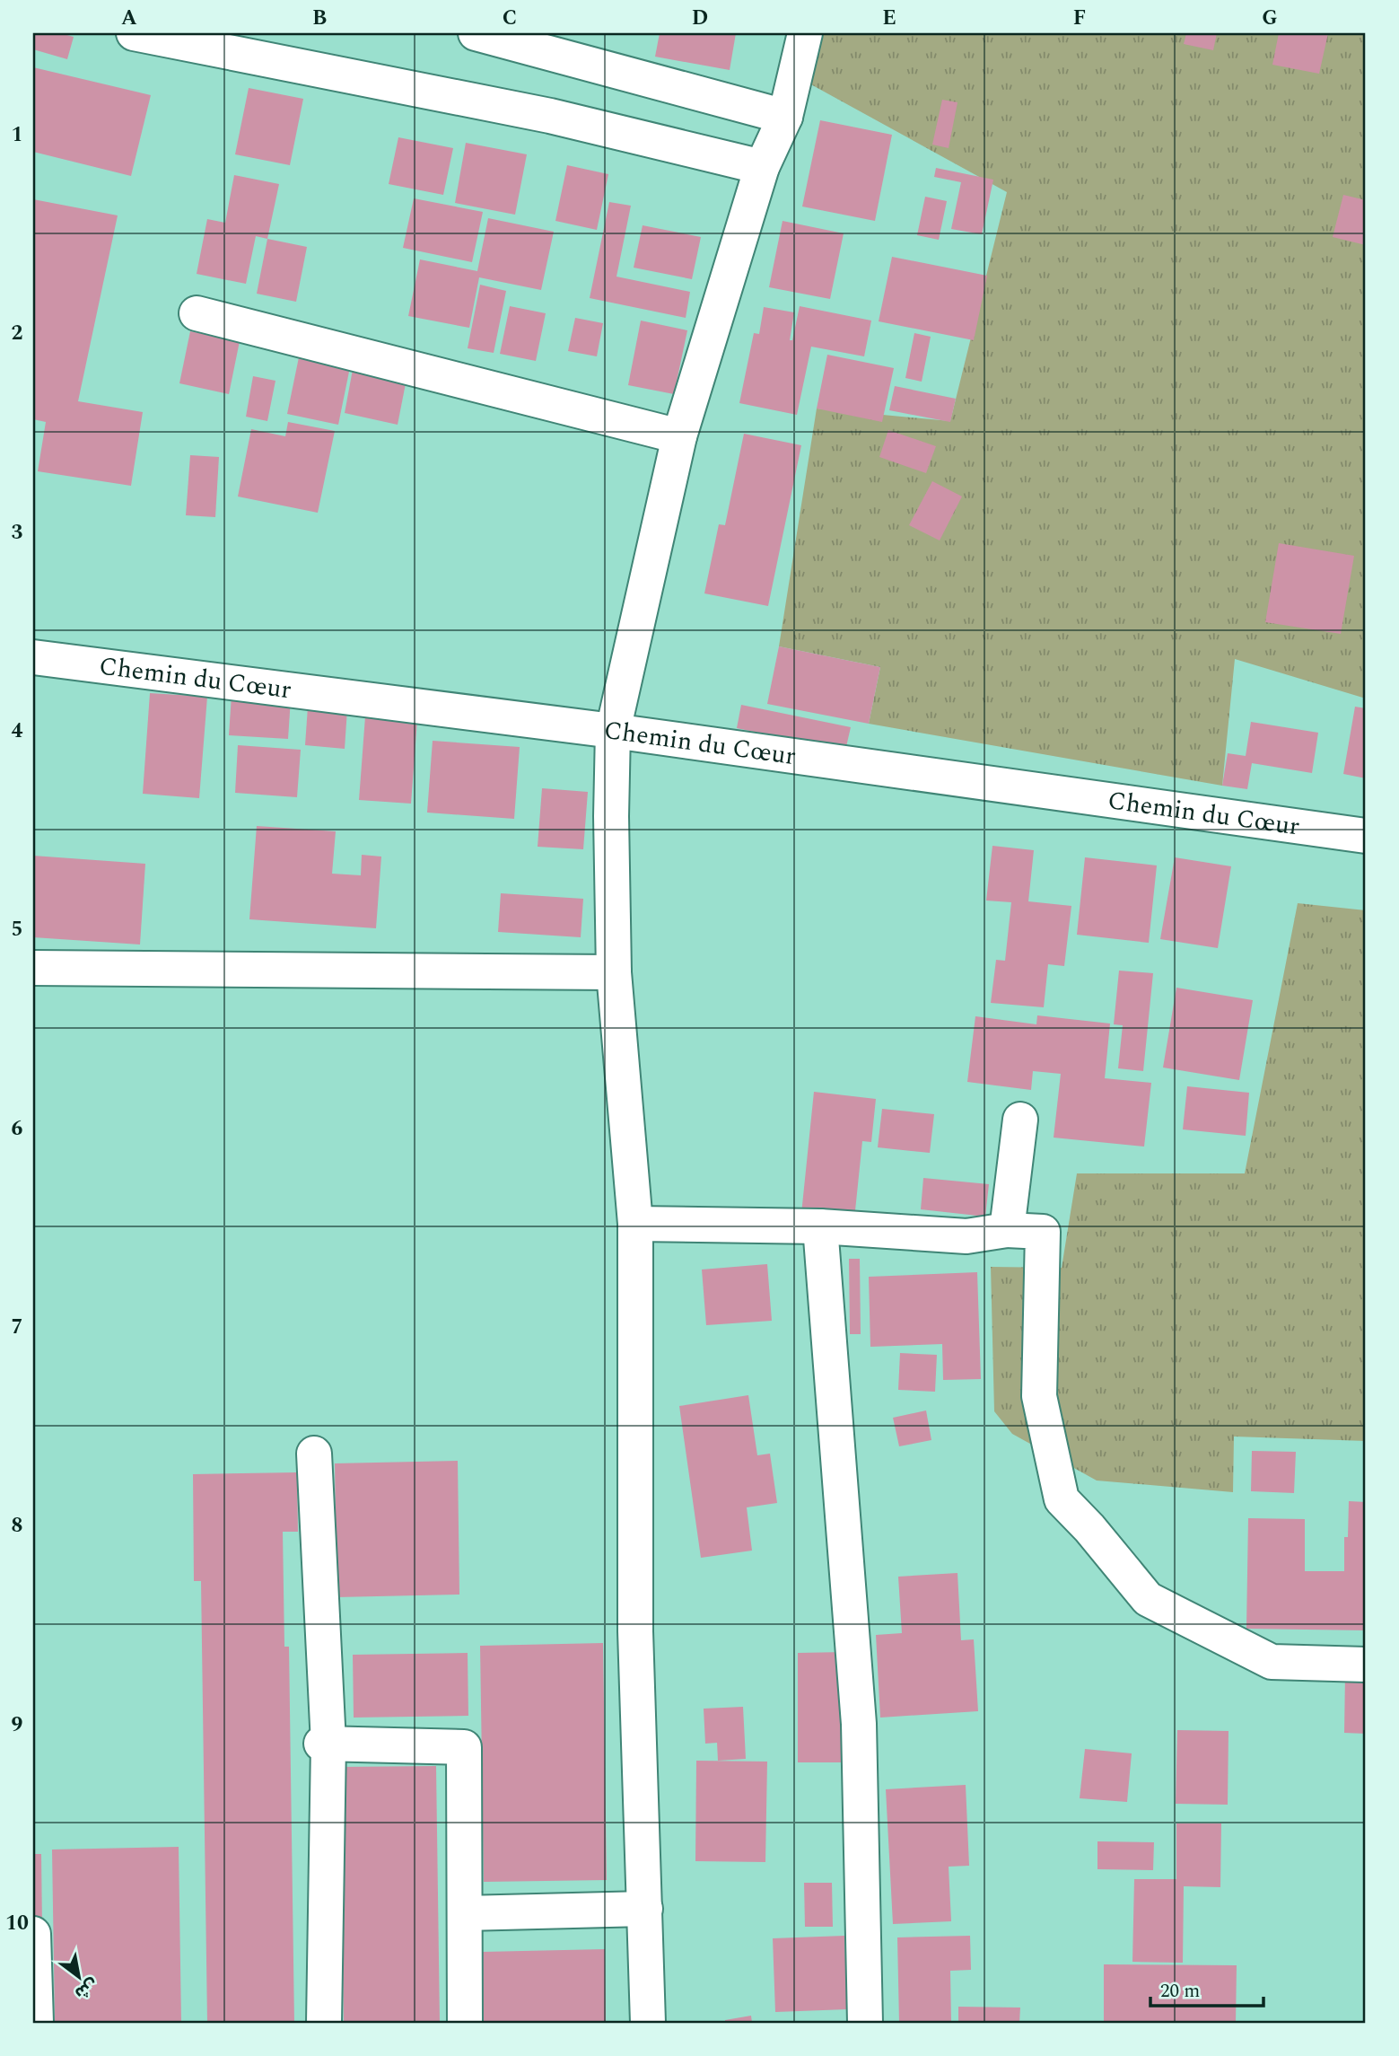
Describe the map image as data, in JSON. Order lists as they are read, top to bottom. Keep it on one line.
{"streets":{"street":["Chemin du Cœur"]},"scale_bar":"20 m","north":"bottom right","grid":{"columns":["A","B","C","D","E","F","G"],"rows":["1","2","3","4","5","6","7","8","9","10"]}}
